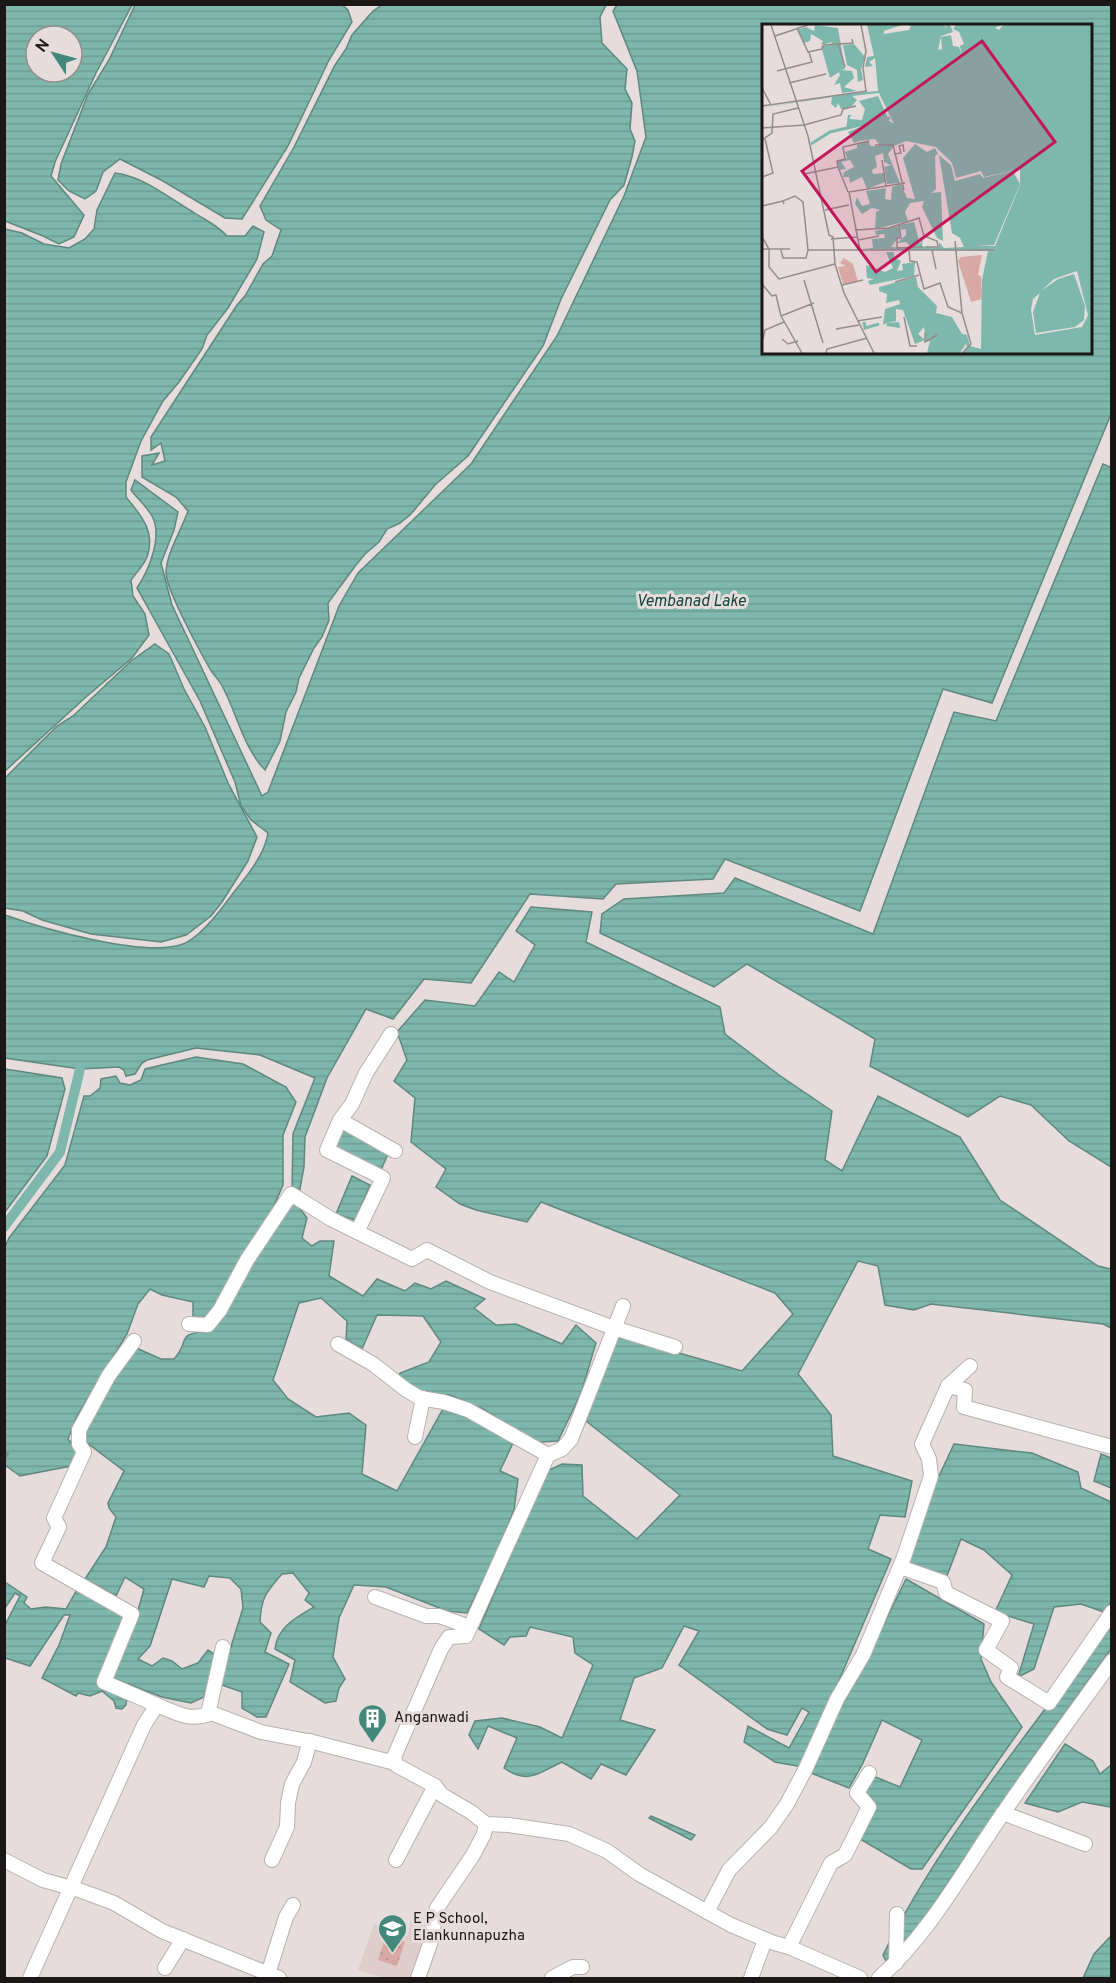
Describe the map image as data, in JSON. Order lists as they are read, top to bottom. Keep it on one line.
{"water":["Vembanad Lake"],"places":{"building":["Anganwadi"],"school or university":["E P School, Elankunnapuzha"]},"north":"top left"}
